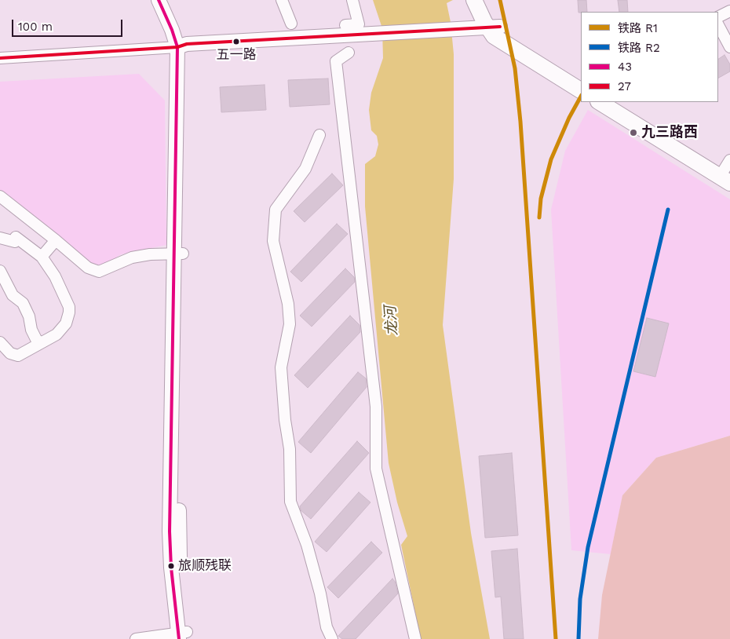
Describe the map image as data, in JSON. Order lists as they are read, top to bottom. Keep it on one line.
{"water":["龙河"],"places":["五一路","九三路西","旅顺残联"],"lines":["rail line R1","transit line 43","transit line 27","rail line R2"],"legend":["铁路 R1","铁路 R2","43","27"],"scale_bar":"100 m"}
